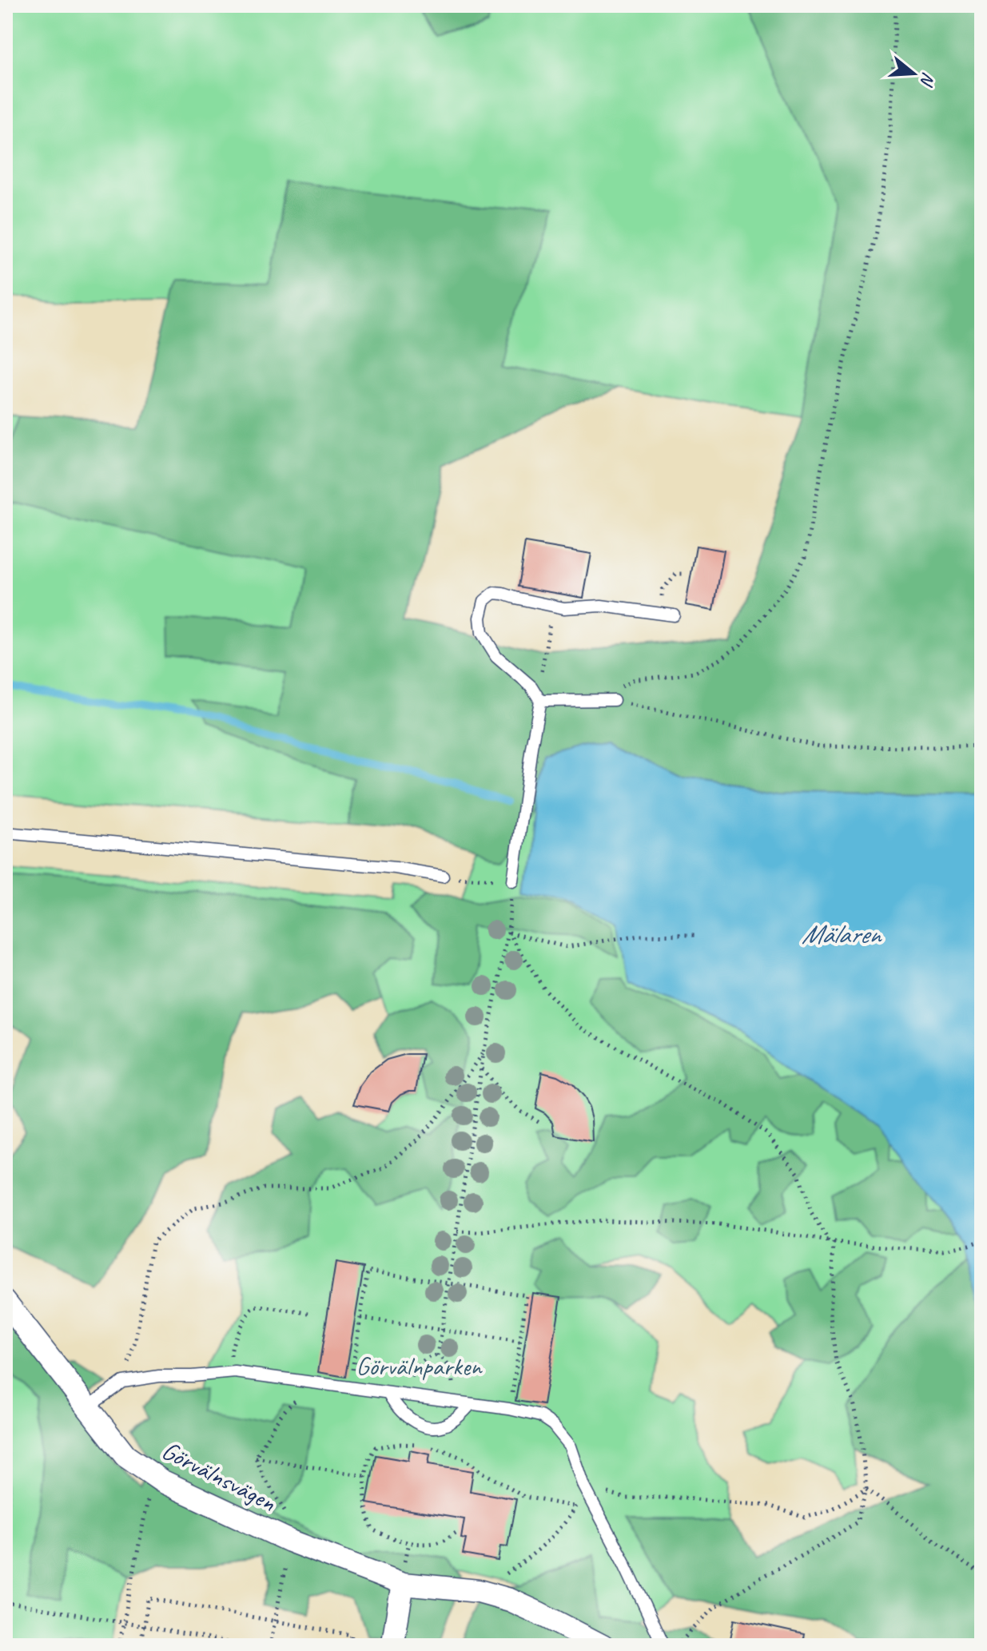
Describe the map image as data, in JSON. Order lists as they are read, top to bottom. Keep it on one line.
{"streets":{"street":["Görvälnsvägen"]},"water":["Mälaren"],"parks":["Görvälnparken"],"north":"right"}
